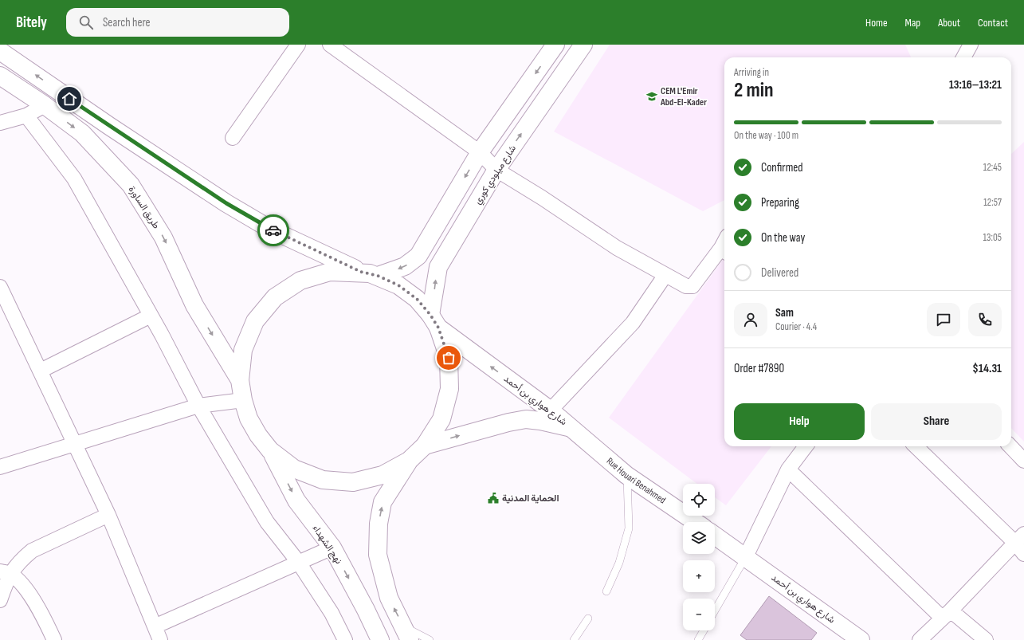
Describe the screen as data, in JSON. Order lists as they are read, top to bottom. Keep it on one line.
{"streets":{"main road":["شارع ميلودي كوري","طريق الساورة","شارع هواري بن أحمد","Rue Houari Benahmed","نهج الشهداء"]},"crossings":[["شارع ميلودي كوري","شارع هواري بن أحمد"],["شارع هواري بن أحمد","Rue Houari Benahmed"]],"one_way":["نهج الشهداء"],"places":{"school or university":["CEM L'Emir Abd-El-Kader"],"public building":["الحماية المدنية"]},"page":{"header":"Bitely","search":"Search here","nav":["Home","Map","About","Contact"],"heading":["2 min","Arriving in","13:16–13:21"],"panel":["Sam","Courier · 4.4","Order #7890","$14.31"],"bar":"On the way · 100 m","list":[["Confirmed","12:45"],["Preparing","12:57"],["On the way","13:05"],"Delivered"],"buttons":["Help","Share"],"map_buttons":["+","−"]}}
